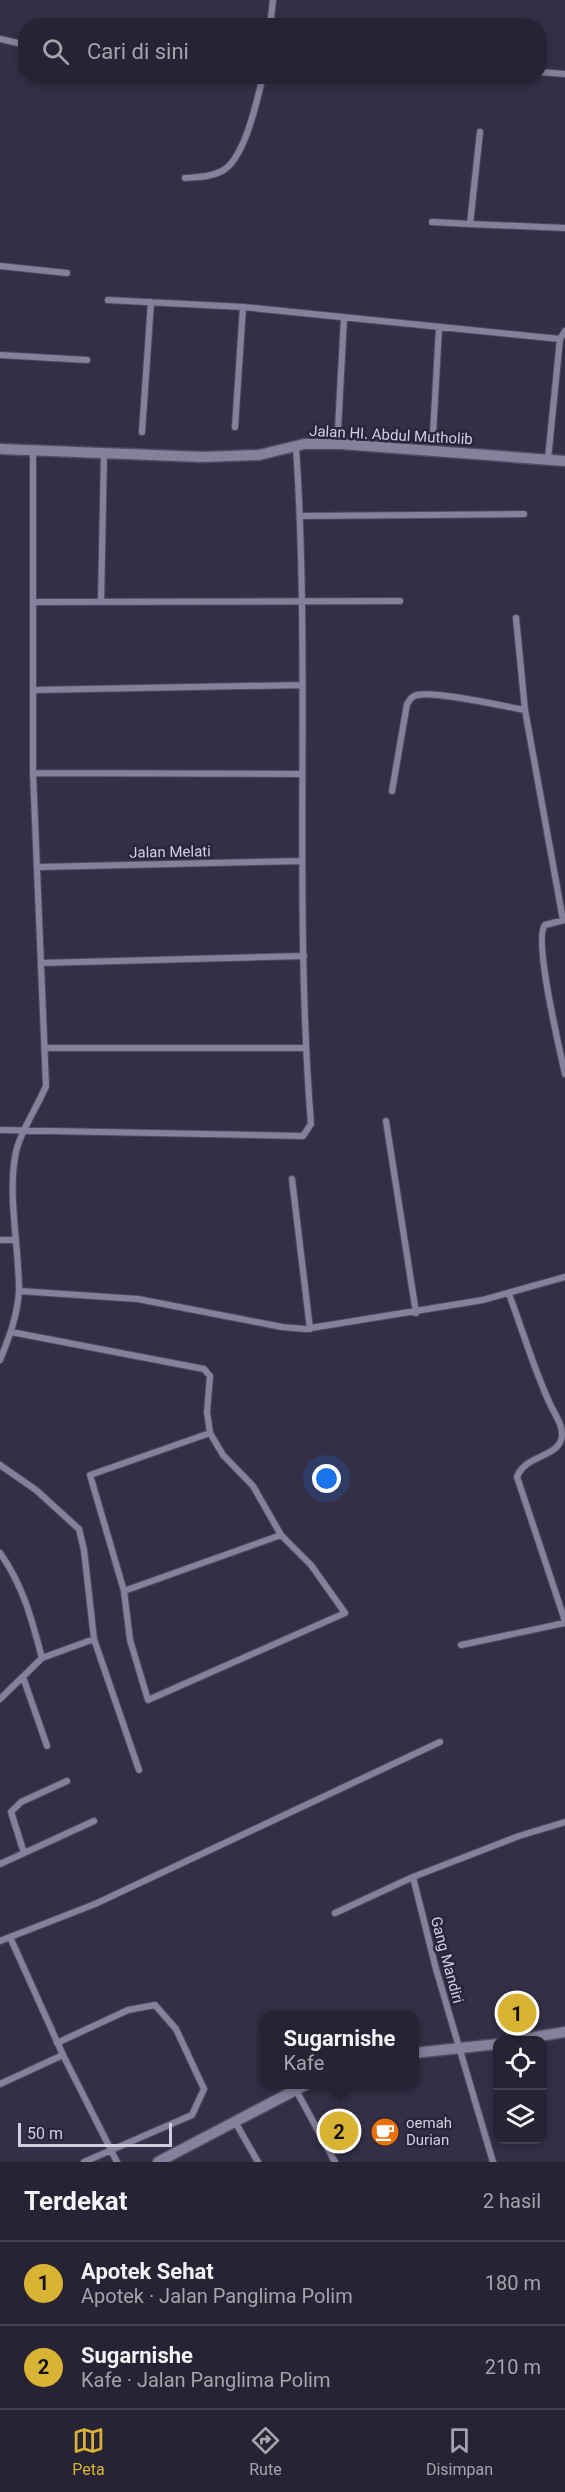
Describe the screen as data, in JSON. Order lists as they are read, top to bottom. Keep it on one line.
{"streets":{"street":["Jalan HI. Abdul Mutholib","Jalan Melati","Gang Mandiri"]},"places":{"cafe":["oemah Durian"]},"scale_bar":"50 m","page":{"search":"Cari di sini","pins":["1","2"],"popup":["Sugarnishe","Kafe"],"scale":"50 m","heading":["Terdekat","2 hasil"],"list":[{"mark":"1","name":"Apotek Sehat","note":"Apotek · Jalan Panglima Polim","value":"180 m"},{"mark":"2","name":"Sugarnishe","note":"Kafe · Jalan Panglima Polim","value":"210 m"}],"nav":["Peta","Rute","Disimpan"]}}
